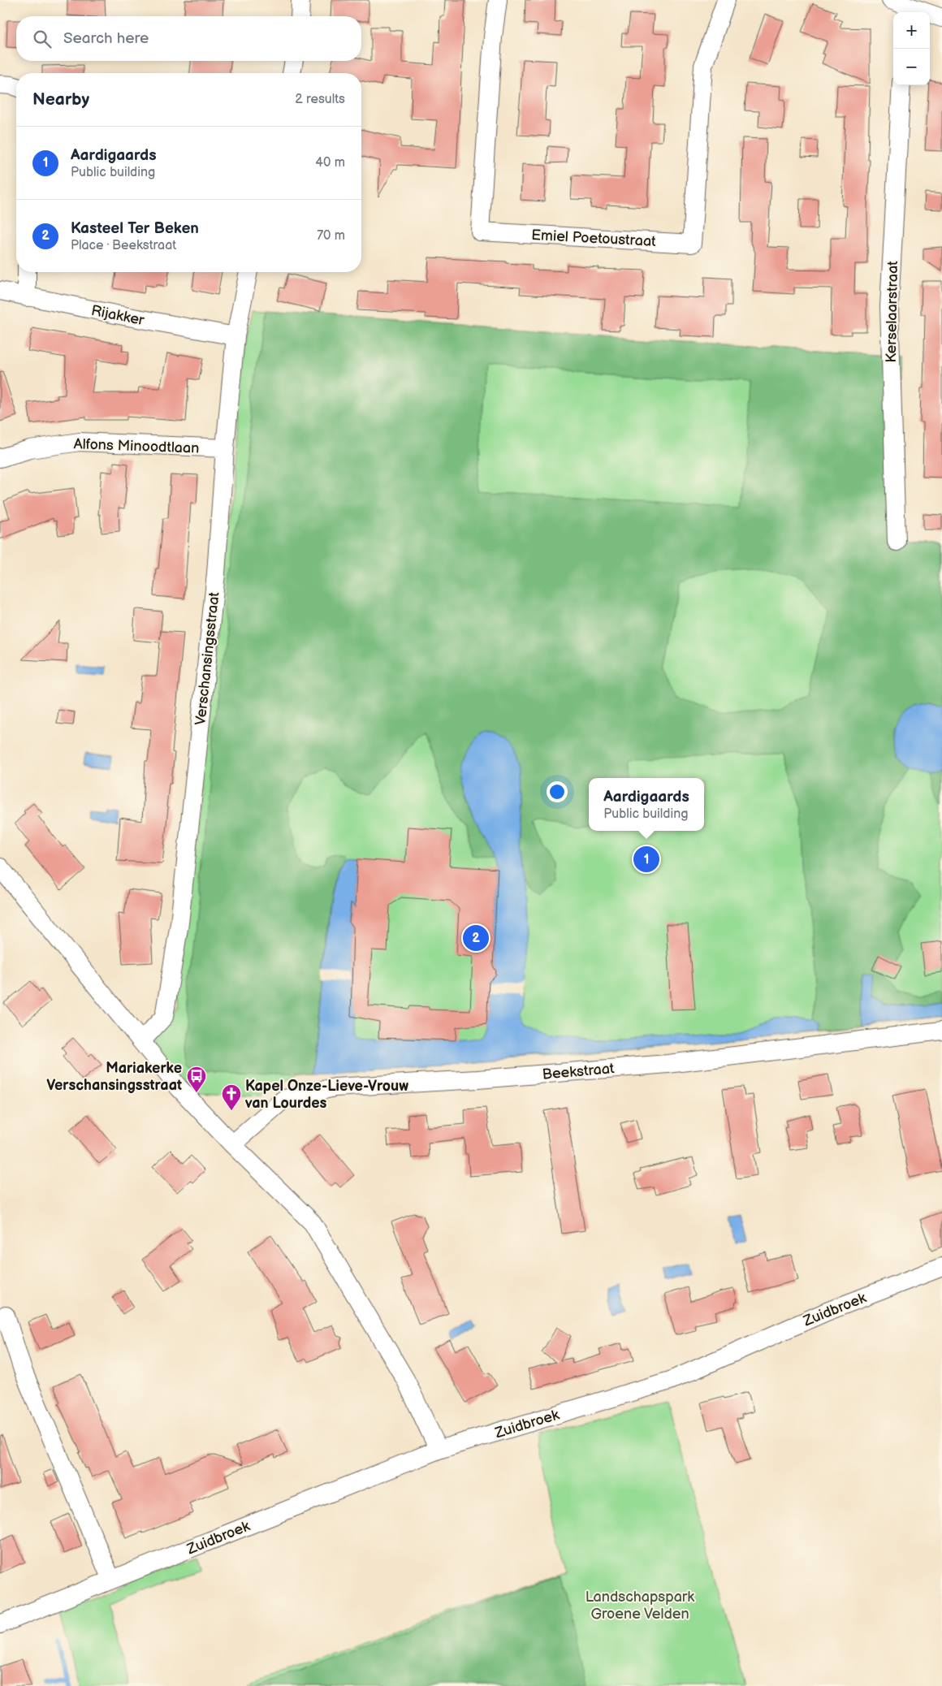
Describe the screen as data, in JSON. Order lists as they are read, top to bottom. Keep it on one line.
{"streets":{"street":["Emiel Poetoustraat","Kerselaarstraat","Rijakker","Alfons Minoodtlaan","Verschansingsstraat","Beekstraat","Zuidbroek"]},"crossings":[["Rijakker","Verschansingsstraat"],["Alfons Minoodtlaan","Verschansingsstraat"]],"parks":["Landschapspark Groene Velden"],"places":{"bus stop":["Mariakerke Verschansingsstraat"],"church":["Kapel Onze-Lieve-Vrouw van Lourdes"]},"page":{"map_buttons":["+","−"],"search":"Search here","heading":["Nearby","2 results"],"list":[{"mark":"1","name":"Aardigaards","note":"Public building","value":"40 m"},{"mark":"2","name":"Kasteel Ter Beken","note":"Place · Beekstraat","value":"70 m"}],"popup":["Aardigaards","Public building"],"pins":["1","2"]}}
